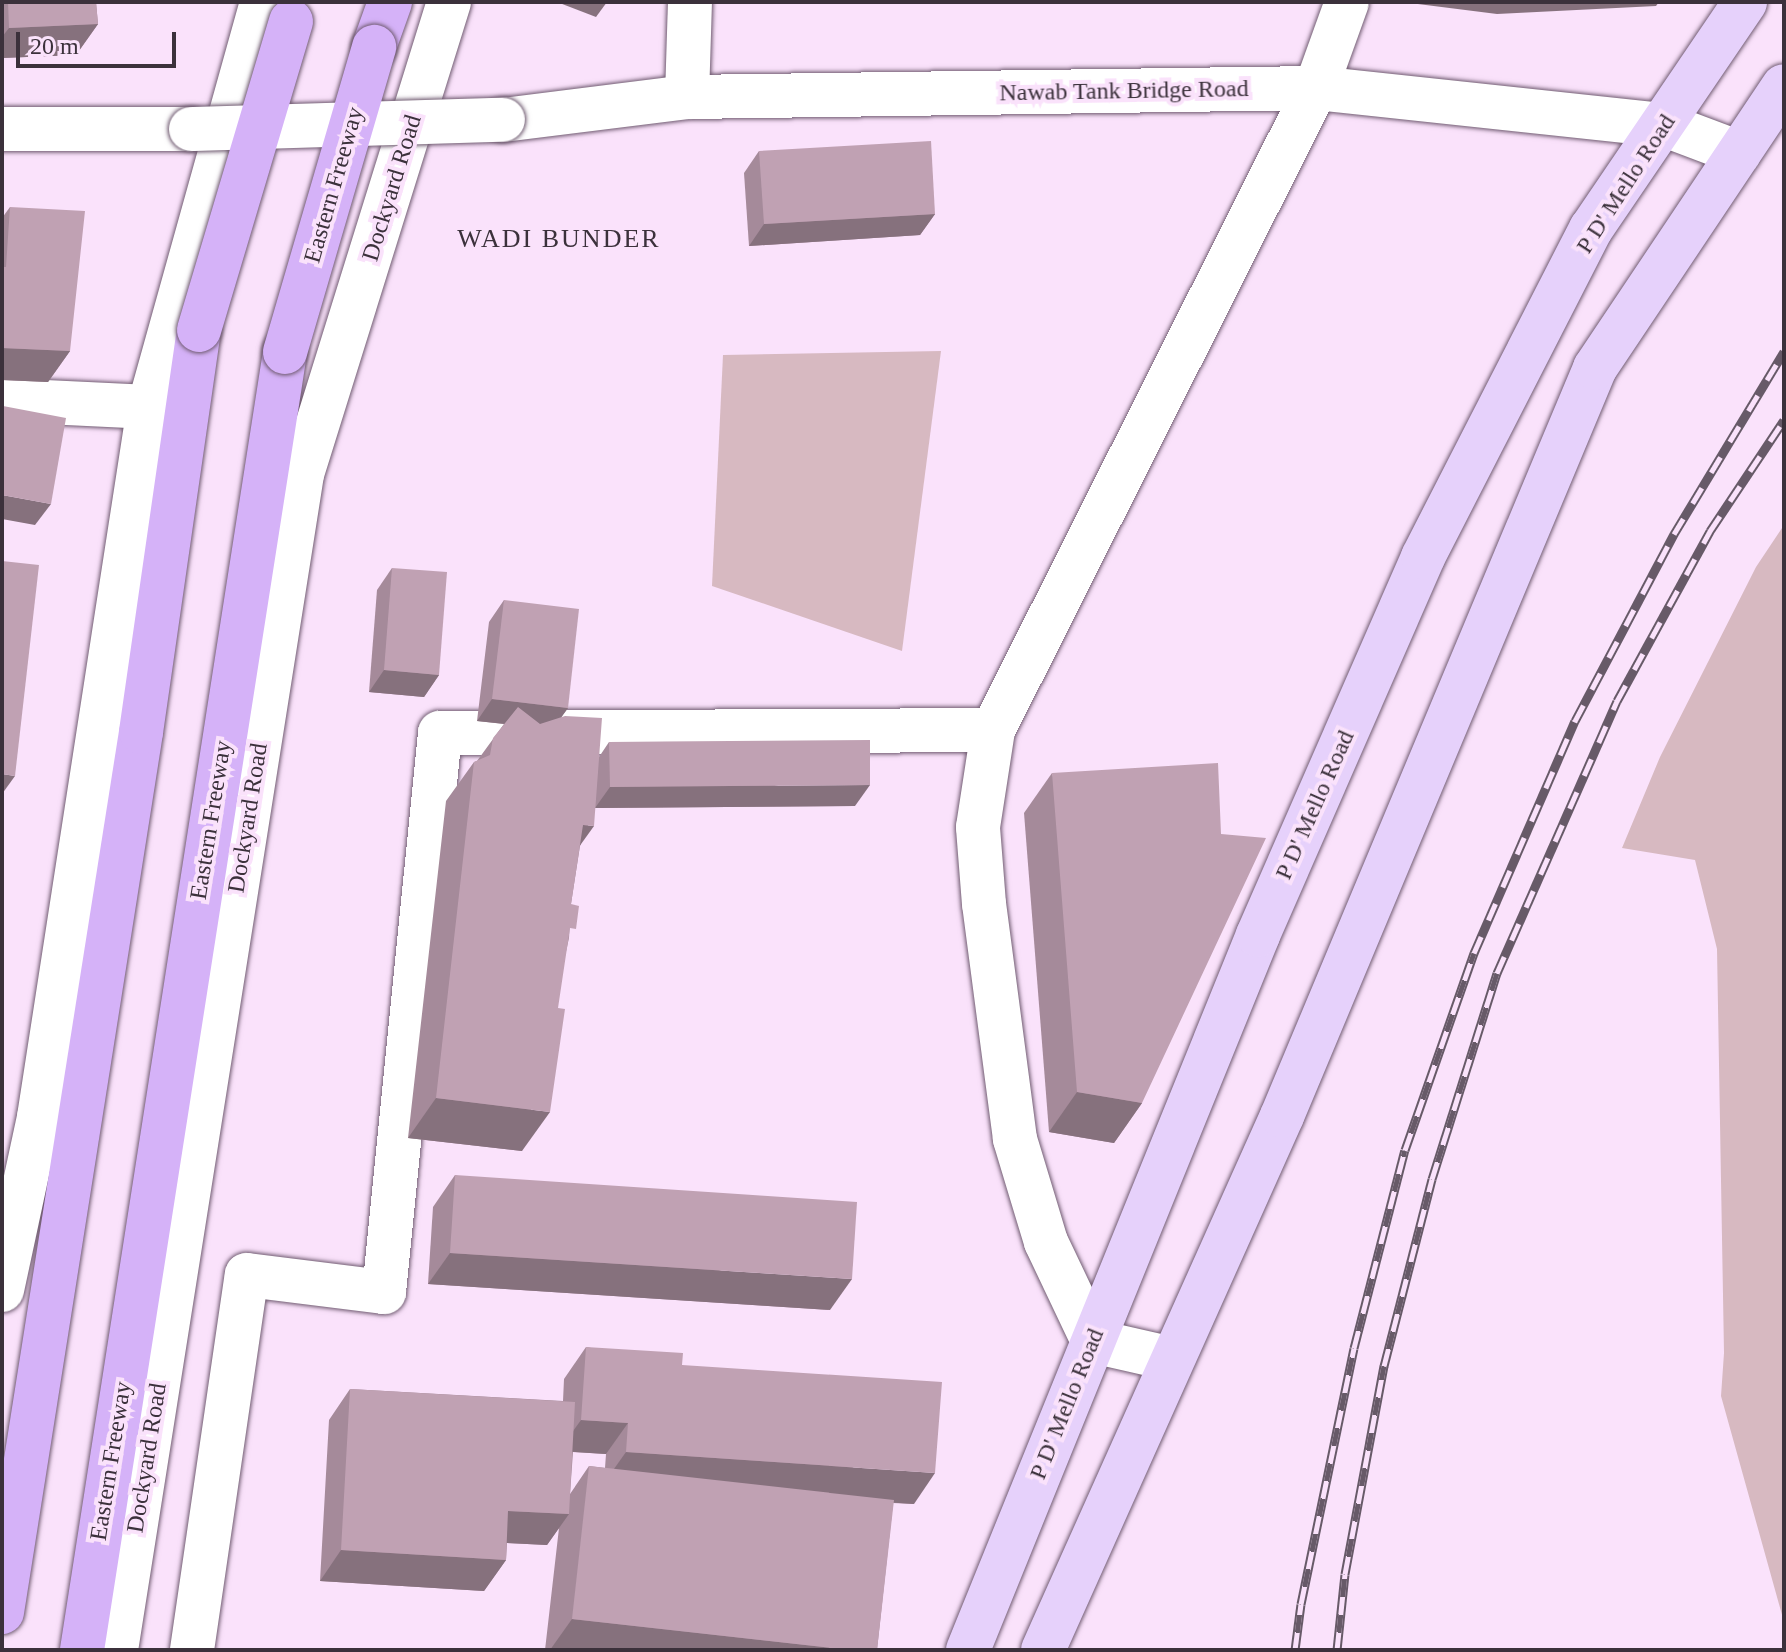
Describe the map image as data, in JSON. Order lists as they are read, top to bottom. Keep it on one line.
{"streets":{"highway":["Eastern Freeway"],"main road":["P D' Mello Road"],"street":["Nawab Tank Bridge Road","Dockyard Road"]},"crossings":[["Nawab Tank Bridge Road","P D' Mello Road"]],"districts":["WADI BUNDER"],"scale_bar":"20 m"}
